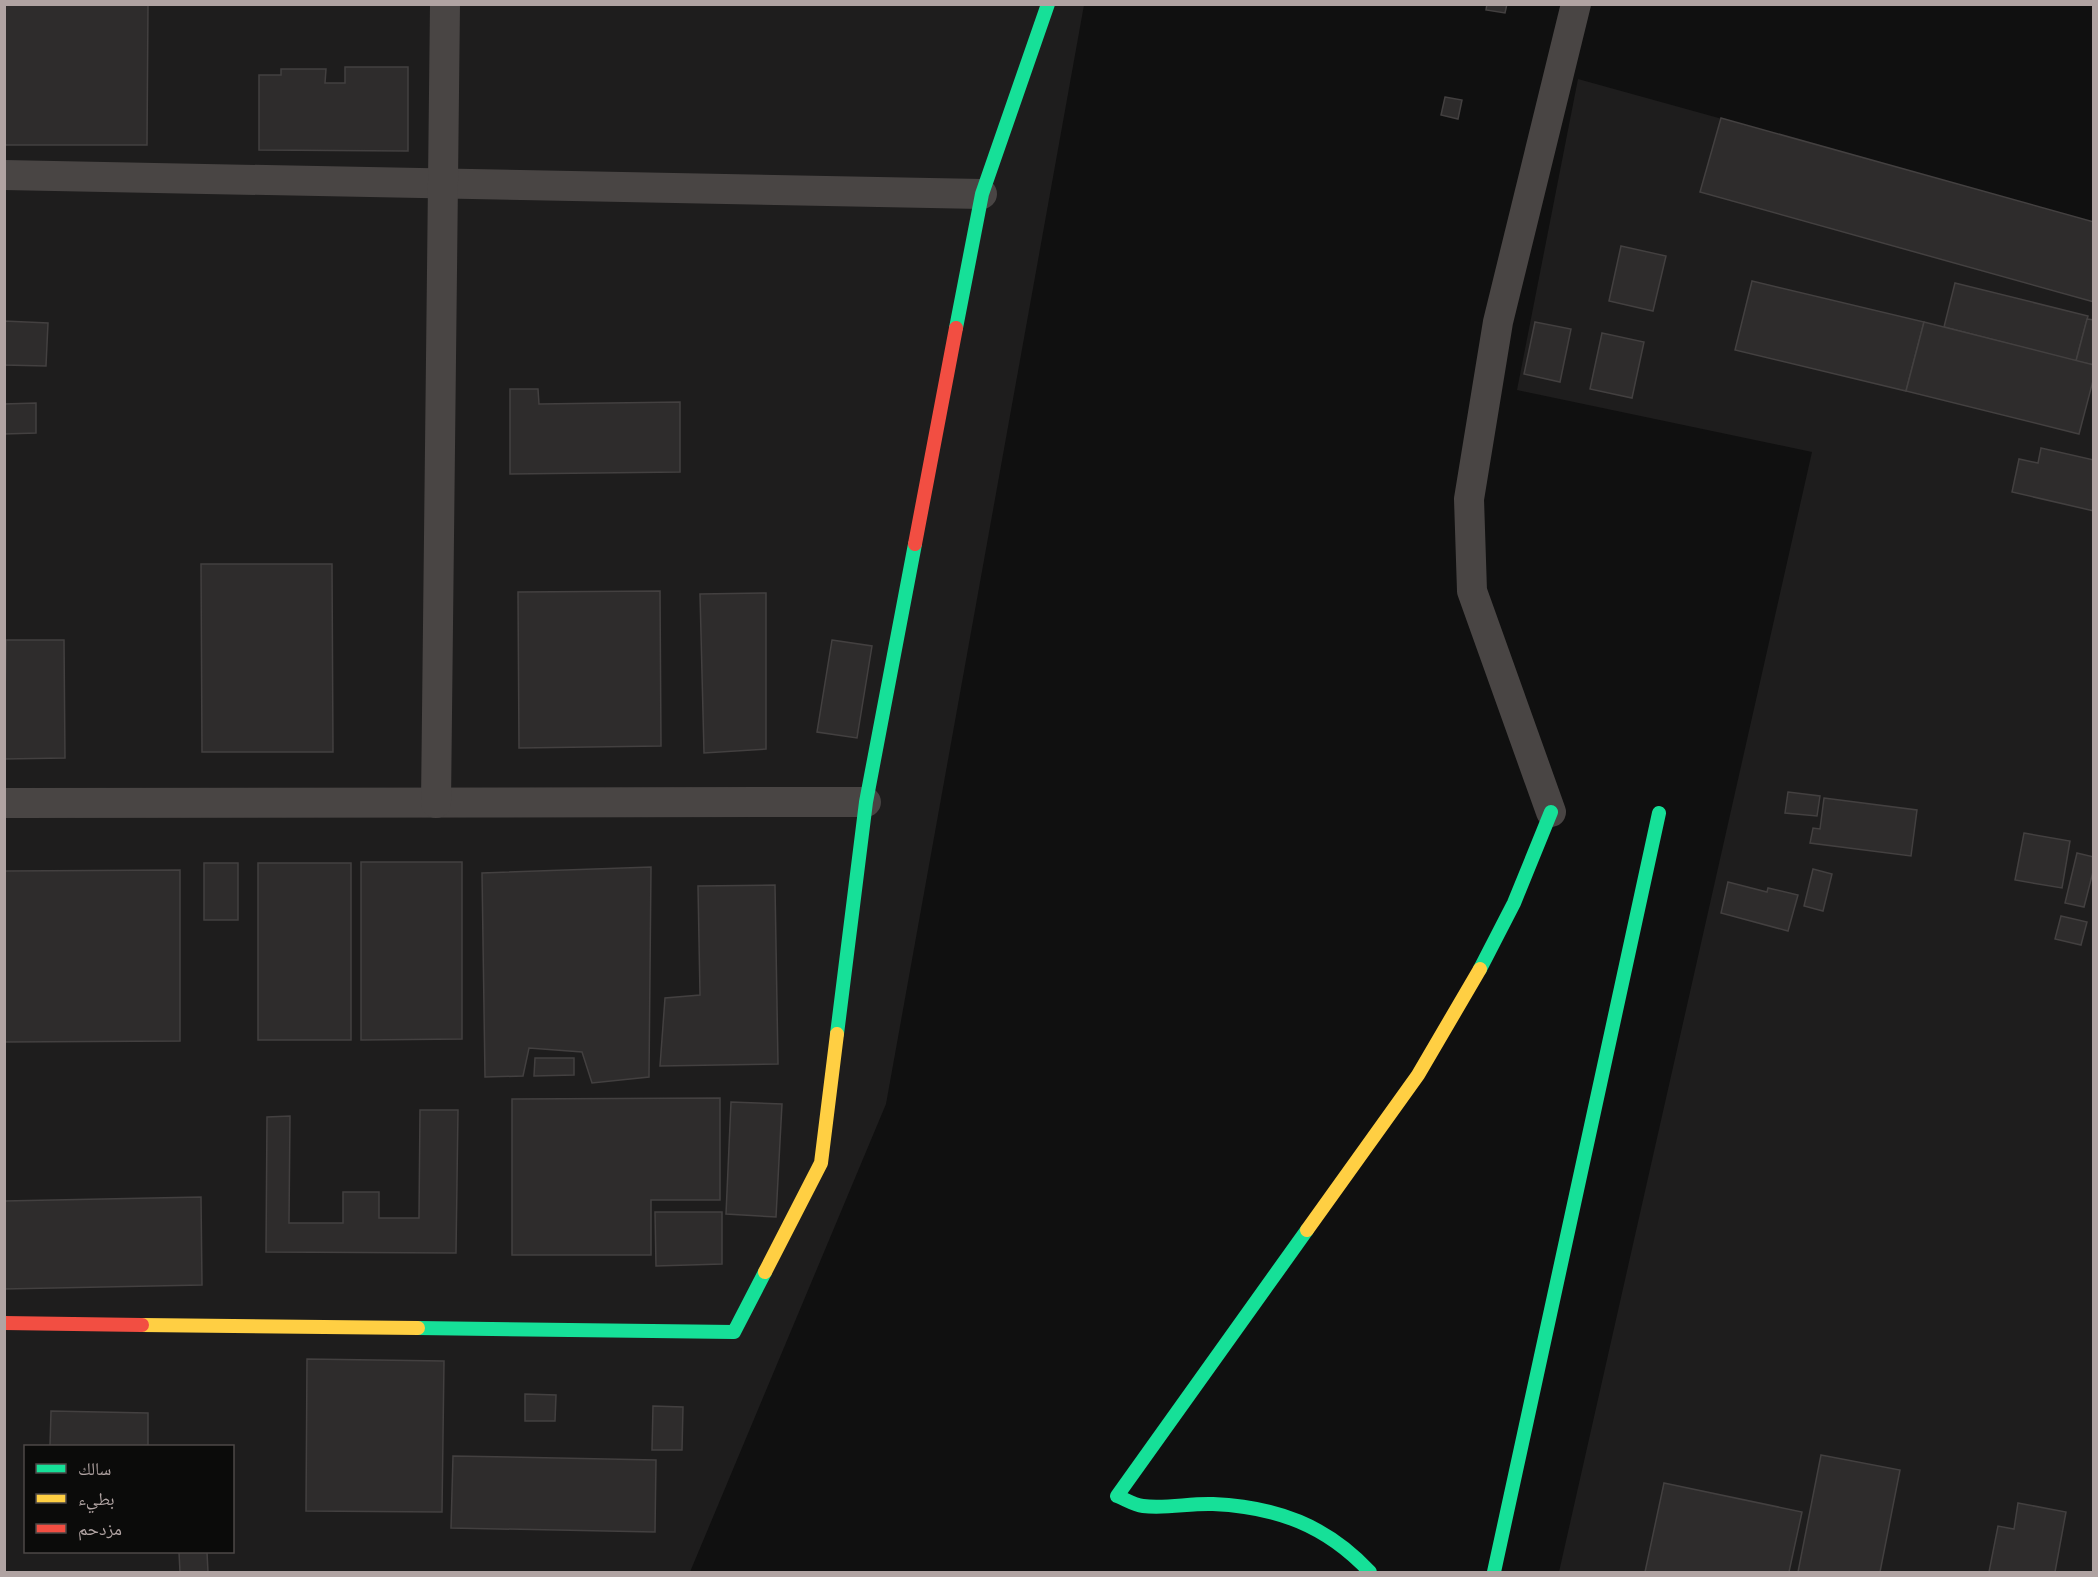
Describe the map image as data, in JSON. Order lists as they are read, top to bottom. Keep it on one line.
{"legend":["سالك","بطيء","مزدحم"]}
